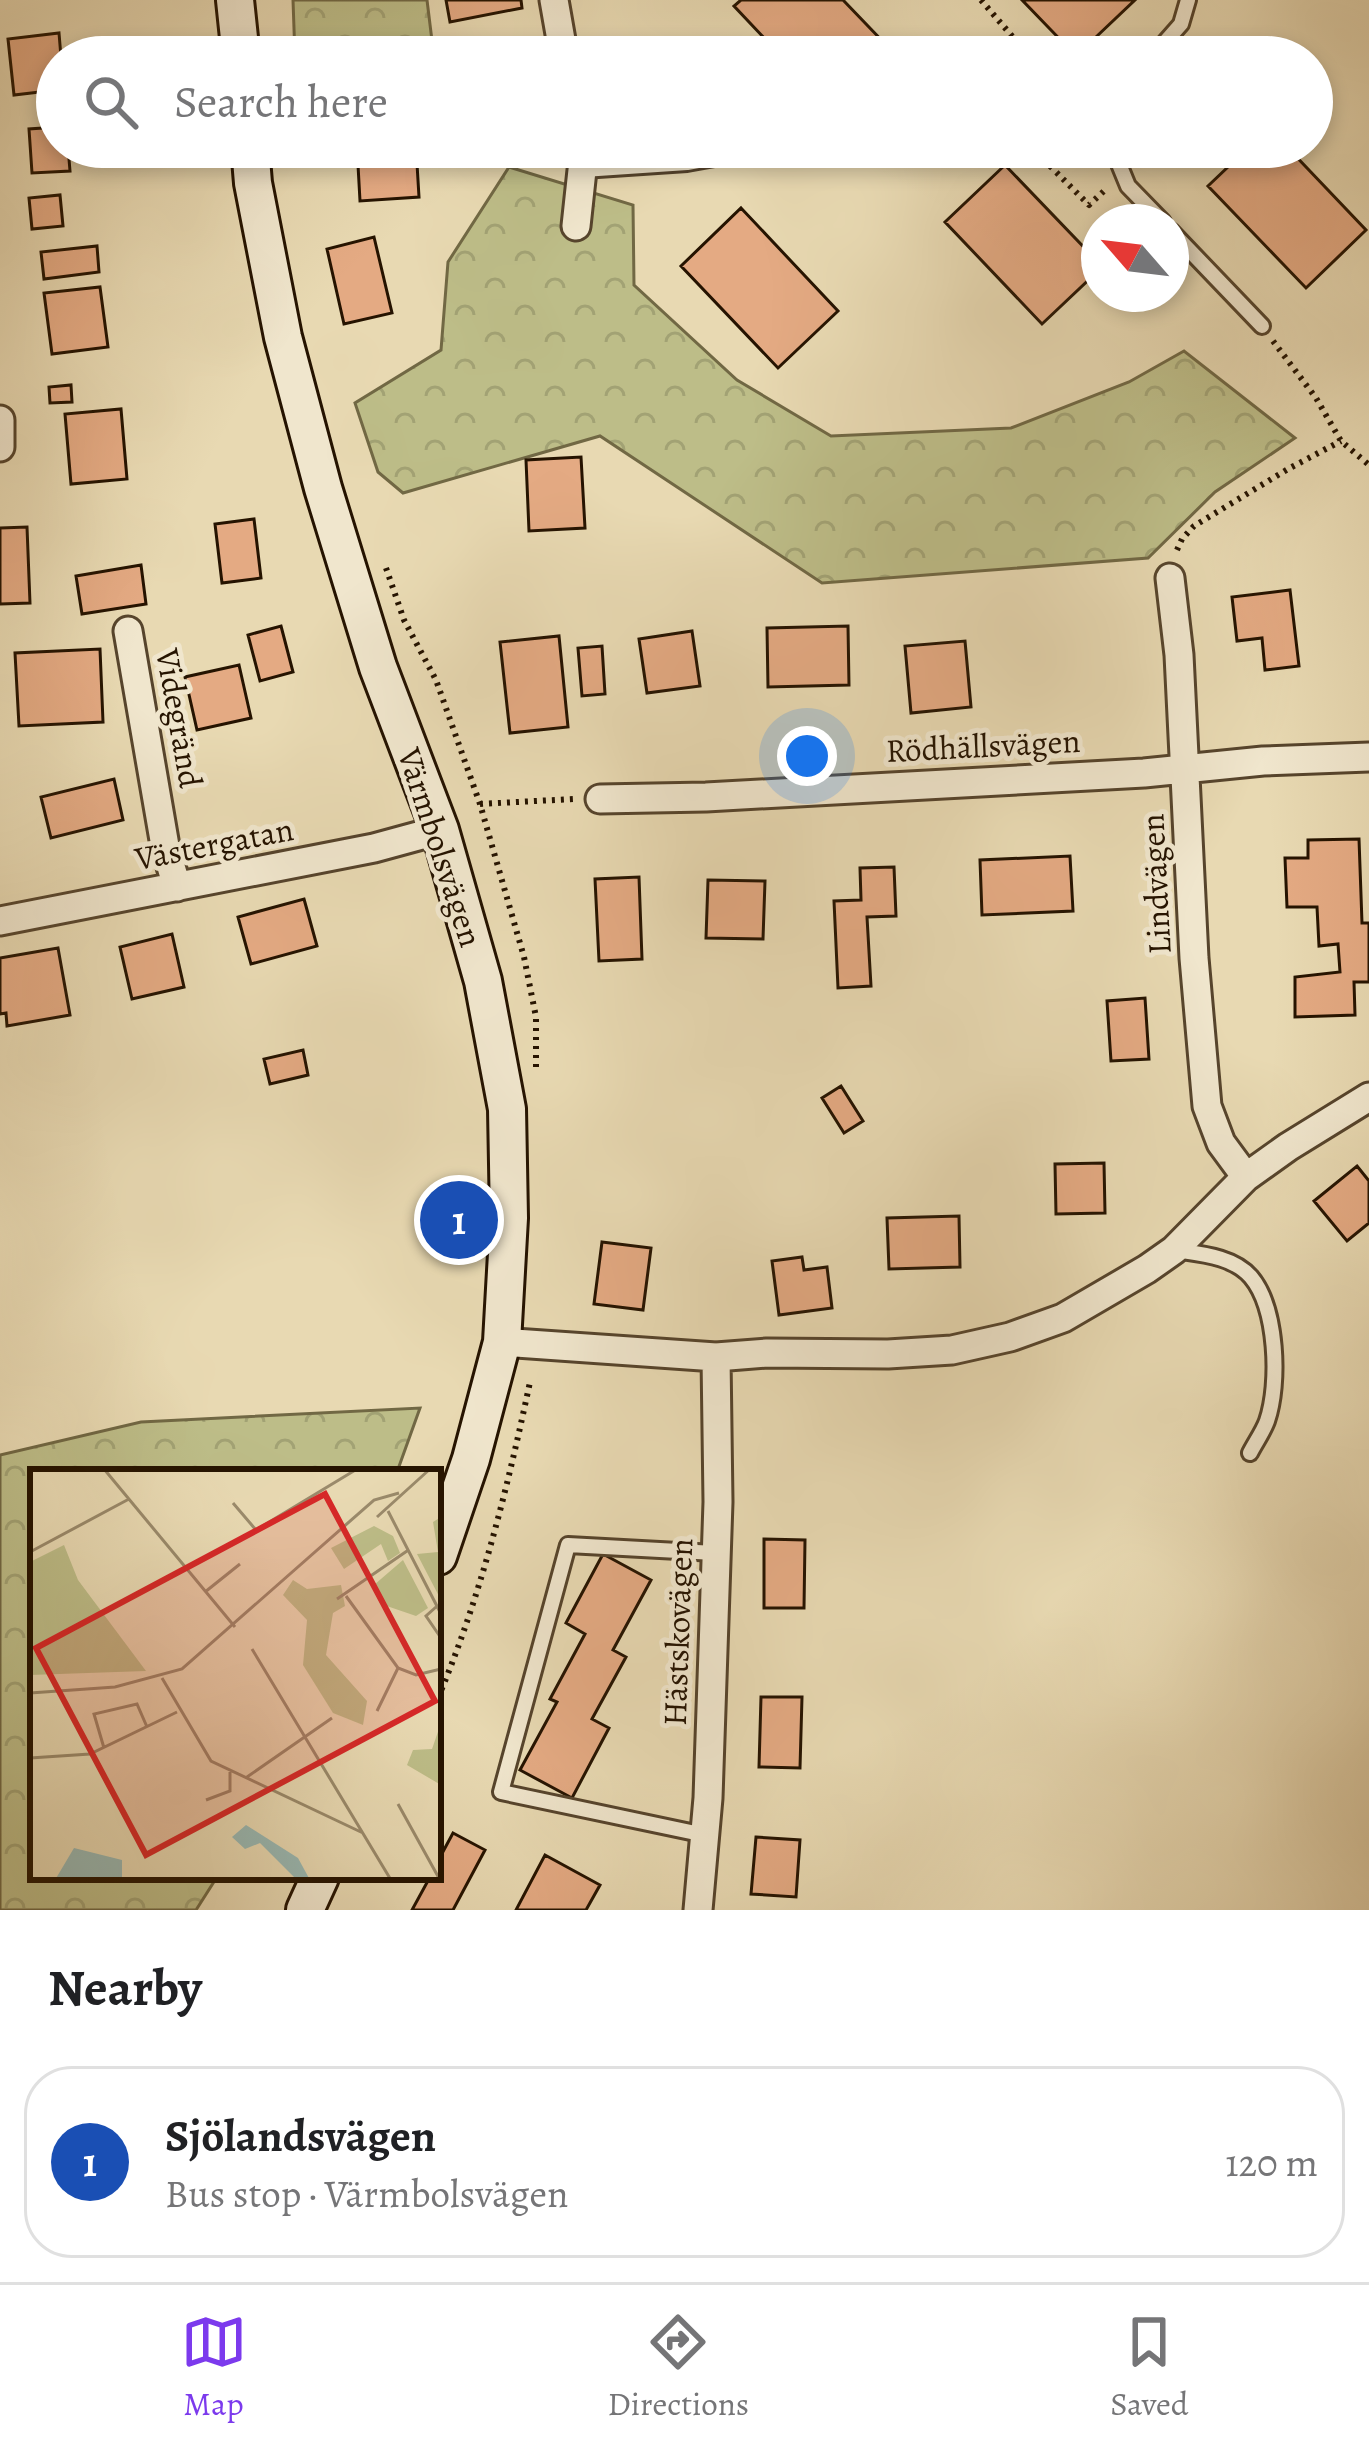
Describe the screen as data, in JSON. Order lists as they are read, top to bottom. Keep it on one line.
{"streets":{"street":["Videgränd","Rödhällsvägen","Västergatan","Värmbolsvägen","Lindvägen","Hästskovägen"]},"crossings":[["Videgränd","Västergatan"],["Rödhällsvägen","Lindvägen"],["Västergatan","Värmbolsvägen"]],"north":"top left","page":{"search":"Search here","pins":"1","heading":"Nearby","list":[{"mark":"1","name":"Sjölandsvägen","note":"Bus stop · Värmbolsvägen","value":"120 m"}],"nav":["Map","Directions","Saved"]}}
